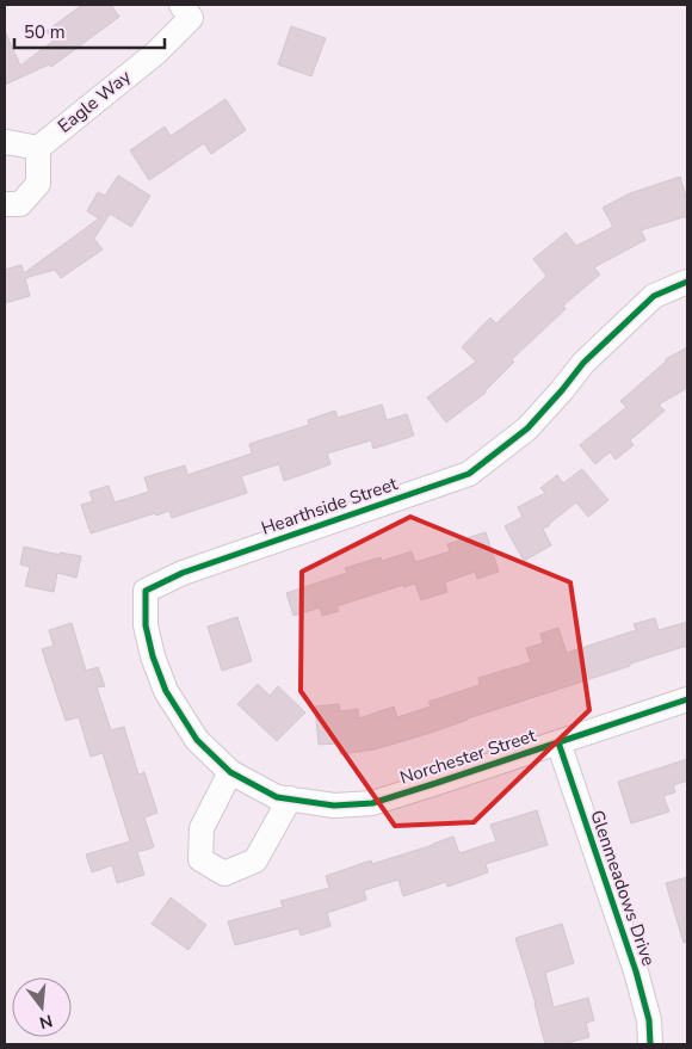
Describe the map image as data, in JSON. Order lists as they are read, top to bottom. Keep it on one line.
{"streets":{"street":["Eagle Way","Hearthside Street","Norchester Street","Glenmeadows Drive"]},"crossings":[["Hearthside Street","Norchester Street"],["Norchester Street","Glenmeadows Drive"]],"scale_bar":"50 m","north":"bottom"}
